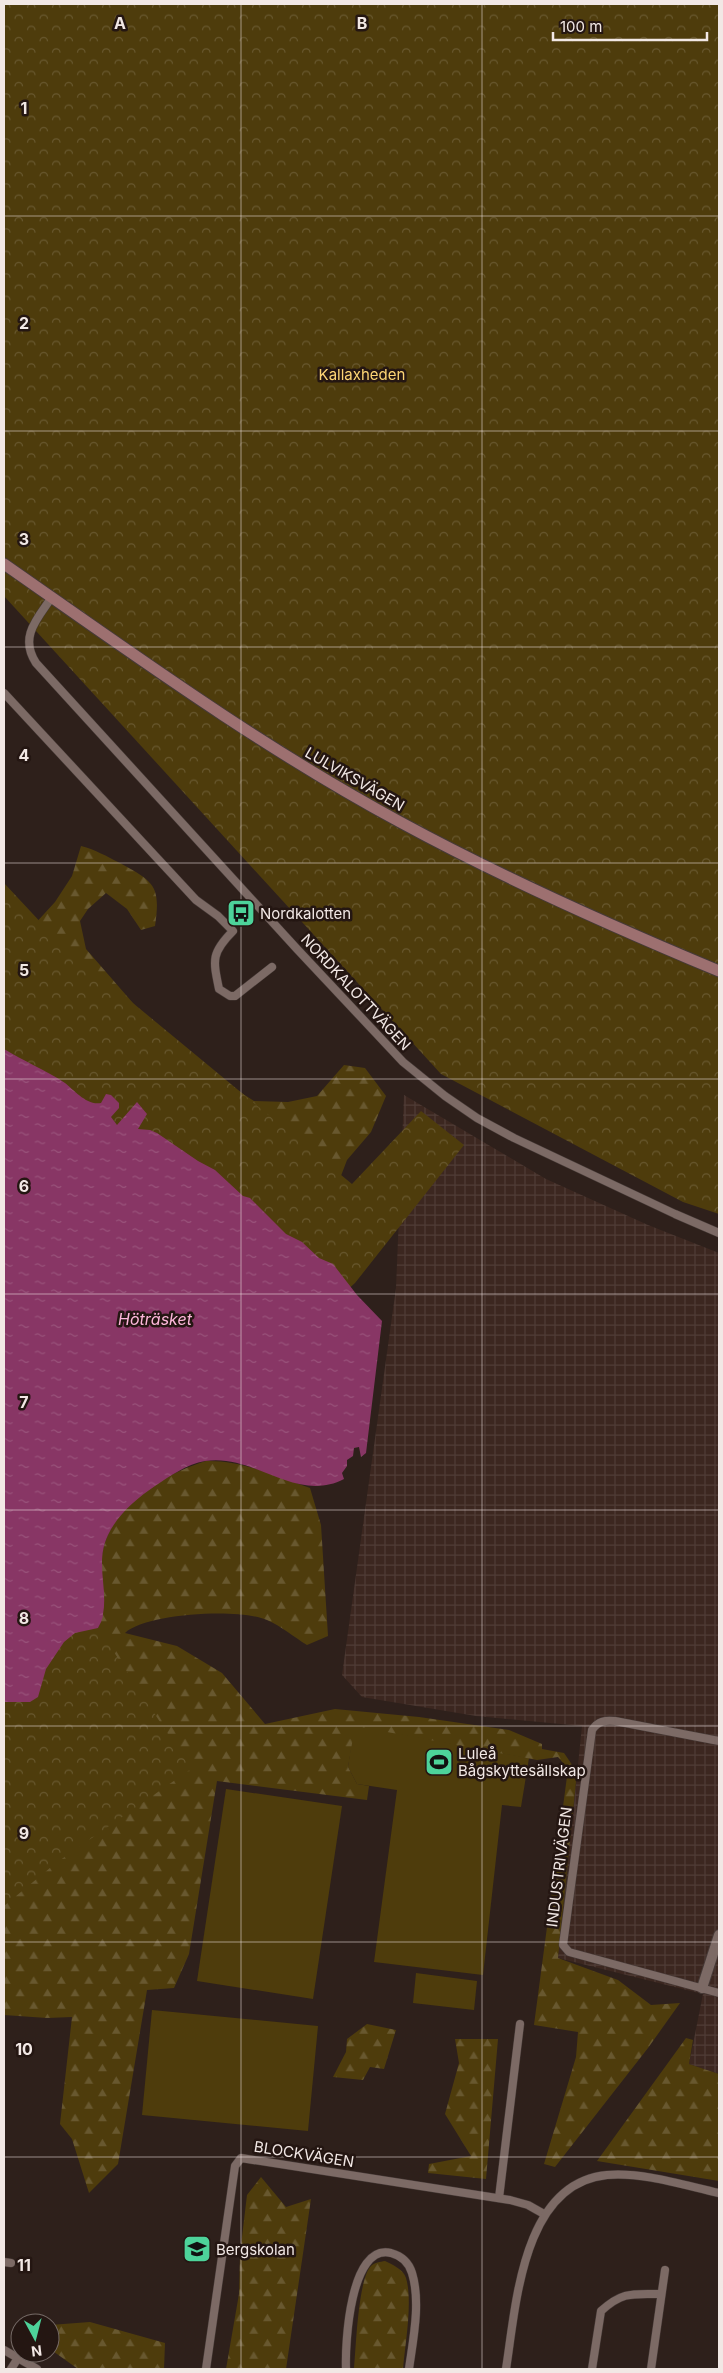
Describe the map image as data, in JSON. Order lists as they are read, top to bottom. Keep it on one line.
{"streets":{"main road":["LULVIKSVÄGEN"],"street":["NORDKALOTTVÄGEN","INDUSTRIVÄGEN","BLOCKVÄGEN"]},"crossings":[["LULVIKSVÄGEN","NORDKALOTTVÄGEN"]],"water":["Höträsket"],"parks":["Kallaxheden"],"places":{"bus stop":["Nordkalotten"],"sports":["Luleå Bågskyttesällskap"],"school or university":["Bergskolan"]},"scale_bar":"100 m","north":"bottom","grid":{"columns":["A","B"],"rows":["1","2","3","4","5","6","7","8","9","10","11"]}}
